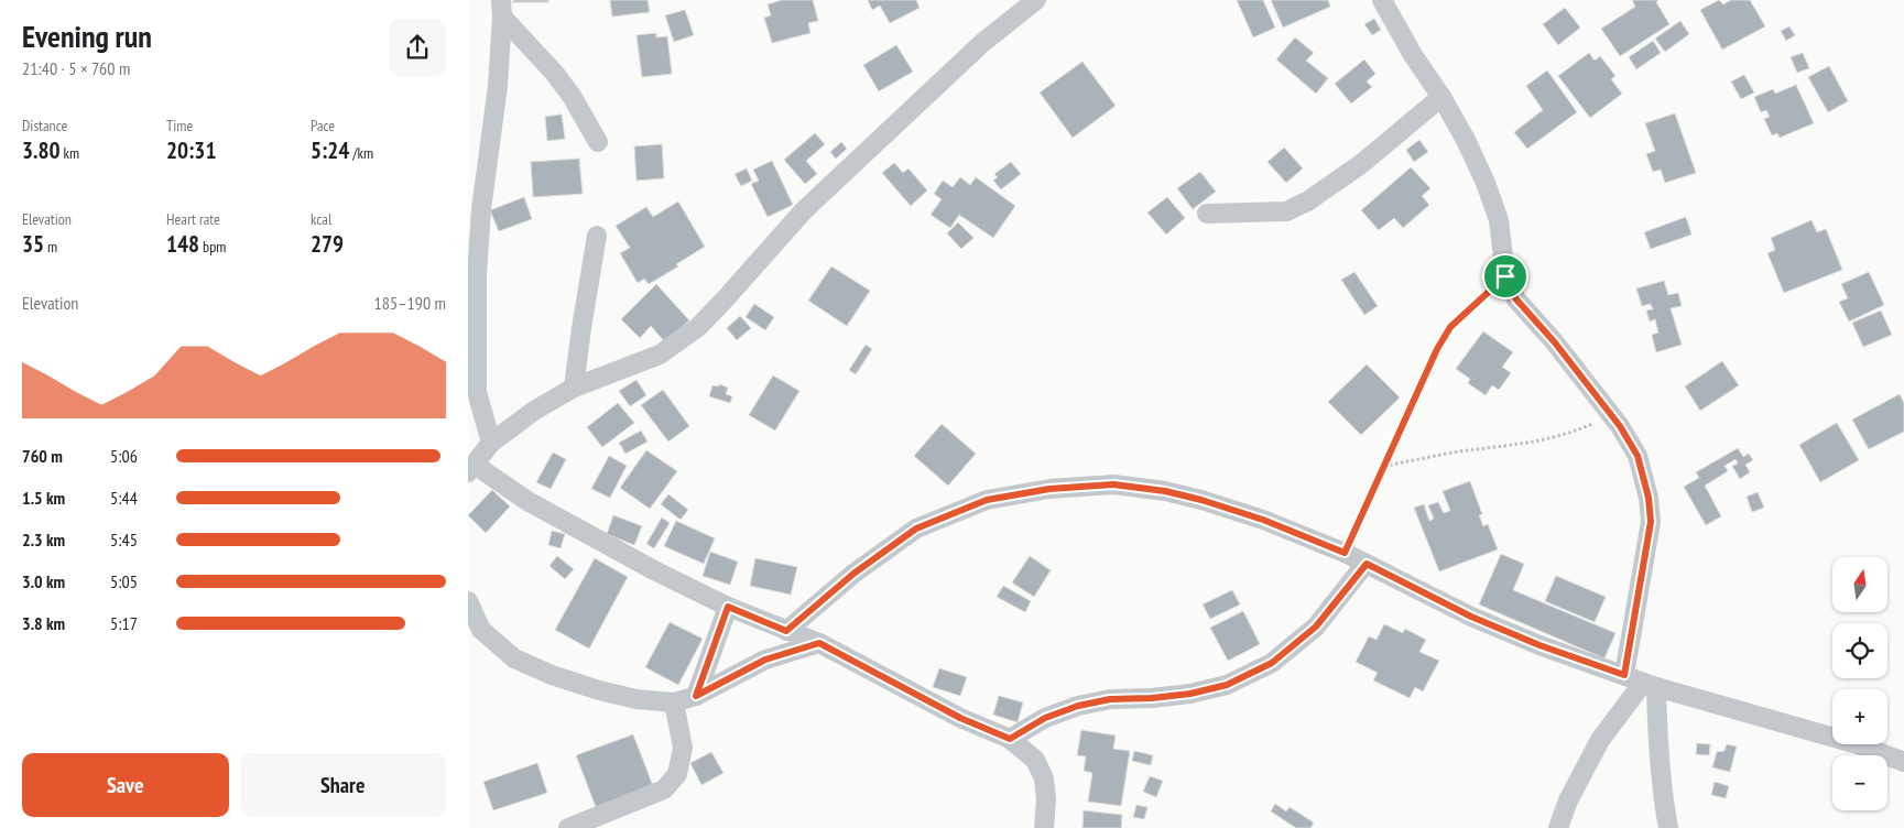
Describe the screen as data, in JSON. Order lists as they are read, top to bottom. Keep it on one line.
{"north":"top","page":{"heading":["Evening run","21:40 · 5 × 760 m"],"stats":[["Distance","3.80 km"],["Time","20:31"],["Pace","5:24 /km"],["Elevation","35 m"],["Heart rate","148 bpm"],["kcal","279"]],"chart":["Elevation","185–190 m"],"list":[{"name":"760 m","note":"5:06"},{"name":"1.5 km","note":"5:44"},{"name":"2.3 km","note":"5:45"},{"name":"3.0 km","note":"5:05"},{"name":"3.8 km","note":"5:17"}],"map_buttons":["+","−"],"buttons":["Save","Share"]}}
